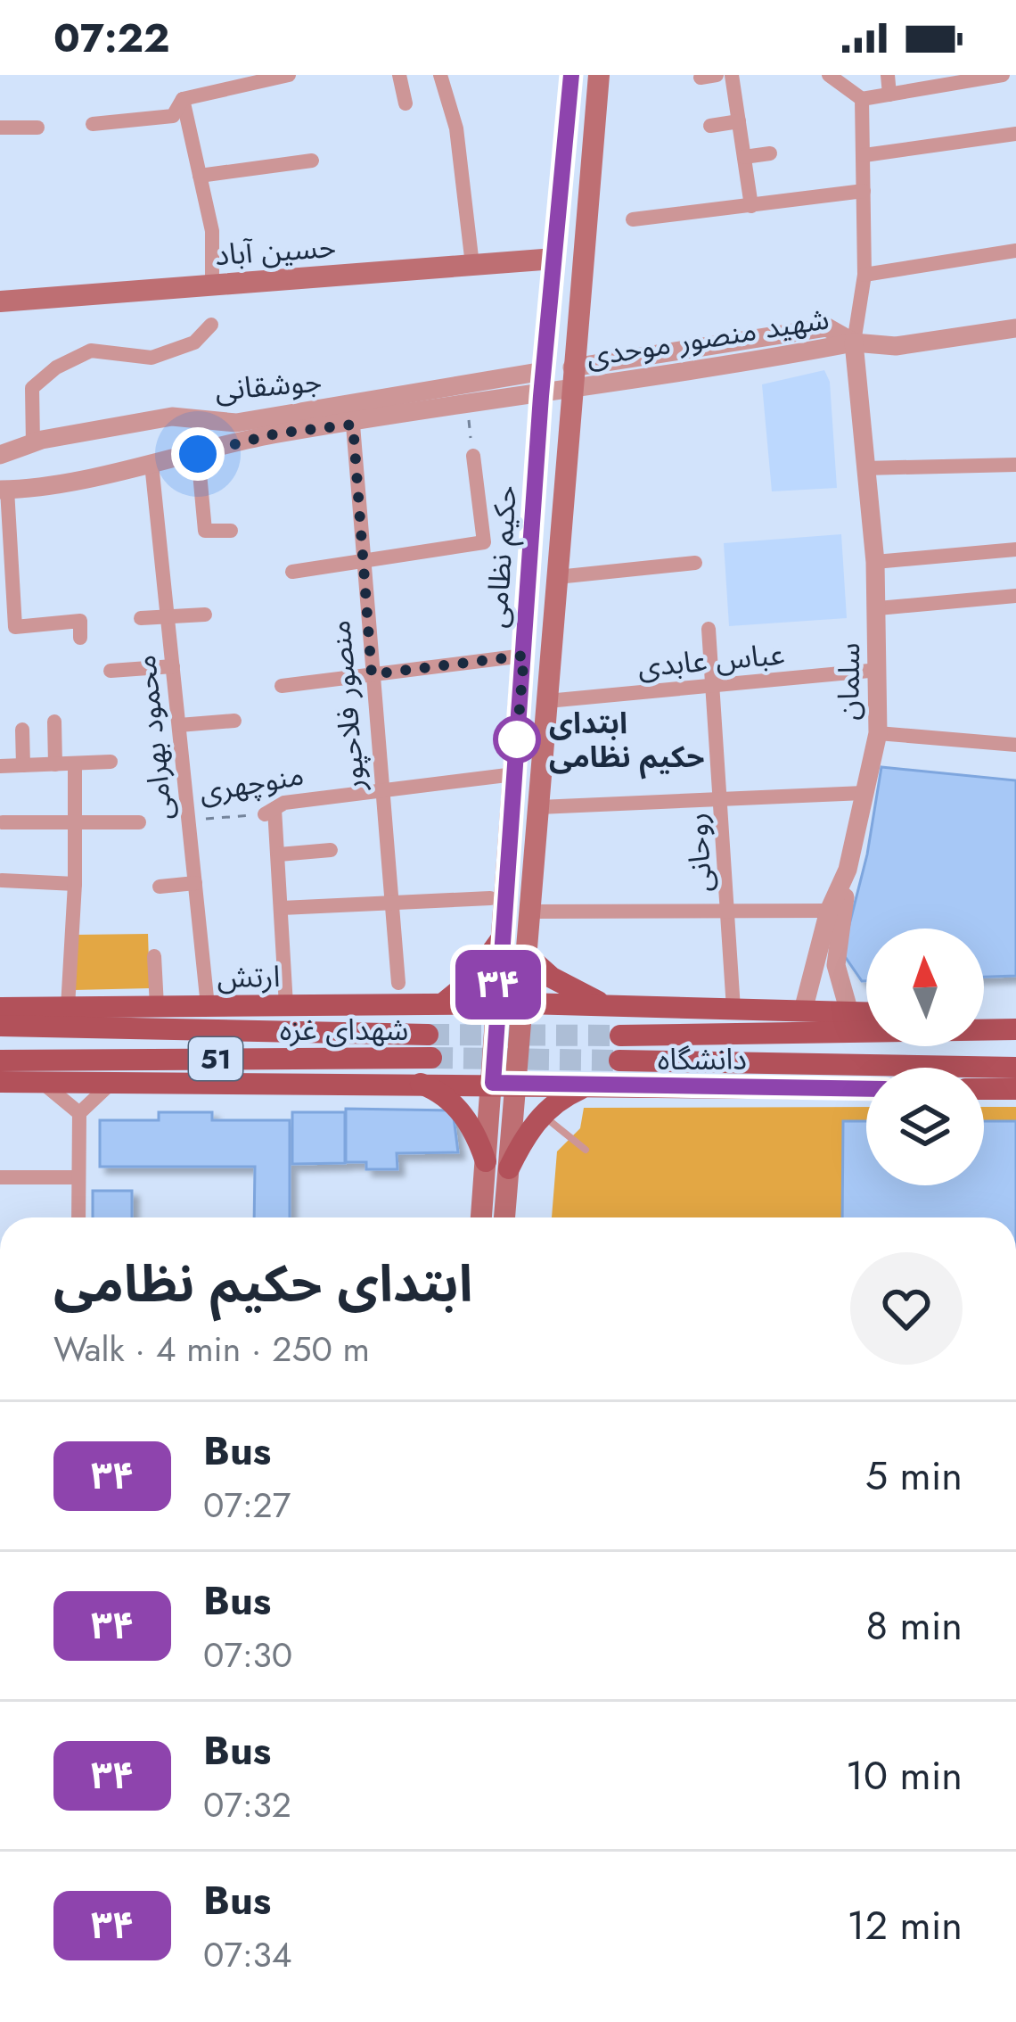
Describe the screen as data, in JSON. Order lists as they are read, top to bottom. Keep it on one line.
{"streets":{"main road":["حسین آباد","حکیم نظامی","ارتش","شهدای غزه","51","دانشگاه"],"street":["شهید منصور موحدی","جوشقانی","عباس عابدی","سلمان","منصور فلاحپور","محمود بهرامی","منوچهری","روحانی"]},"crossings":[["حسین آباد","حکیم نظامی"],["شهید منصور موحدی","جوشقانی"],["شهید منصور موحدی","حکیم نظامی"],["شهید منصور موحدی","سلمان"],["جوشقانی","حکیم نظامی"],["جوشقانی","منصور فلاحپور"],["جوشقانی","محمود بهرامی"],["حکیم نظامی","عباس عابدی"],["حکیم نظامی","منوچهری"],["حکیم نظامی","ارتش"],["حکیم نظامی","دانشگاه"],["عباس عابدی","سلمان"],["عباس عابدی","روحانی"],["سلمان","دانشگاه"],["منصور فلاحپور","منوچهری"],["محمود بهرامی","منوچهری"],["محمود بهرامی","ارتش"],["روحانی","دانشگاه"],["ارتش","دانشگاه"]],"places":["ابتدای حکیم نظامی"],"lines":["bus line ۳۴"],"north":"top","page":{"status":"07:22","on_map":"۳۴","heading":["ابتدای حکیم نظامی","Walk · 4 min · 250 m"],"list":[{"mark":"۳۴","name":"Bus","note":"07:27","value":"5 min"},{"mark":"۳۴","name":"Bus","note":"07:30","value":"8 min"},{"mark":"۳۴","name":"Bus","note":"07:32","value":"10 min"},{"mark":"۳۴","name":"Bus","note":"07:34","value":"12 min"}]}}
